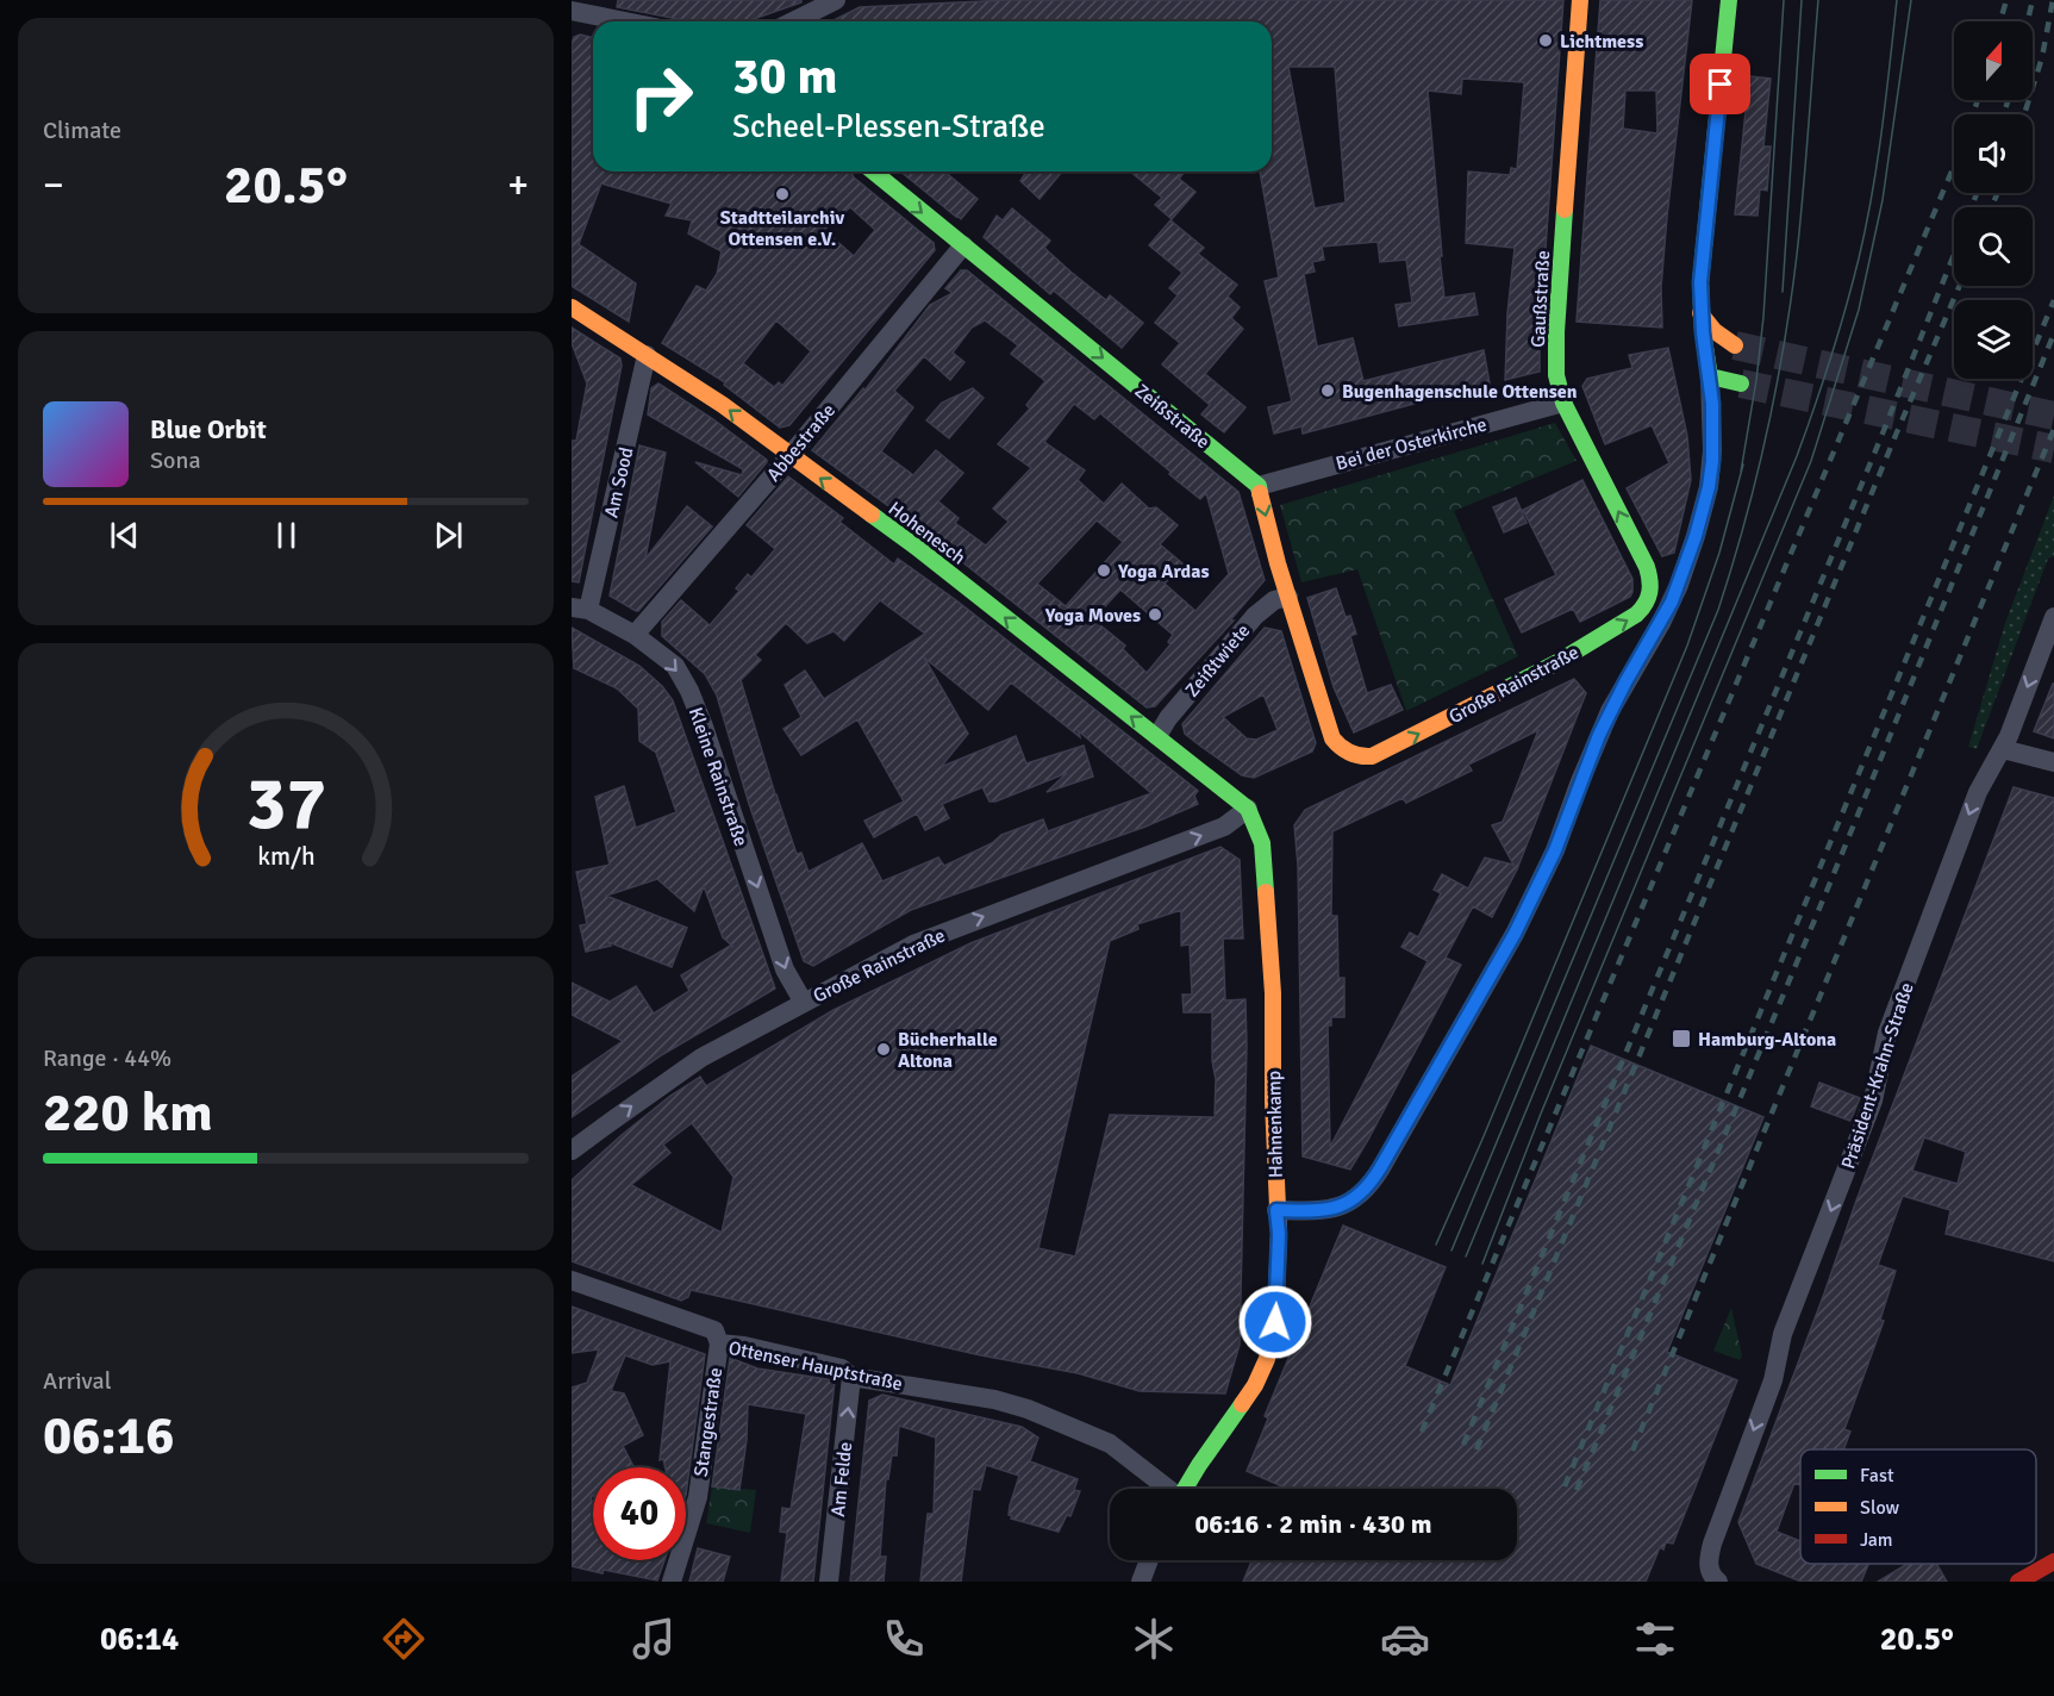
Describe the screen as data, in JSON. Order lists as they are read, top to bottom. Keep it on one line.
{"streets":{"street":["Gaußstraße","Zeißstraße","Abbestraße","Bei der Osterkirche","Am Sood","Hohenesch","Zeißtwiete","Große Rainstraße","Kleine Rainstraße","Präsident-Krahn-Straße","Hahnenkamp","Ottenser Hauptstraße","Stangestraße","Am Felde"]},"crossings":[["Gaußstraße","Bei der Osterkirche"],["Gaußstraße","Große Rainstraße"],["Zeißstraße","Abbestraße"],["Zeißstraße","Bei der Osterkirche"],["Abbestraße","Hohenesch"],["Abbestraße","Kleine Rainstraße"],["Am Sood","Hohenesch"],["Am Sood","Kleine Rainstraße"],["Hohenesch","Zeißtwiete"],["Hohenesch","Große Rainstraße"],["Hohenesch","Hahnenkamp"],["Zeißtwiete","Große Rainstraße"],["Große Rainstraße","Kleine Rainstraße"],["Große Rainstraße","Hahnenkamp"],["Ottenser Hauptstraße","Stangestraße"],["Ottenser Hauptstraße","Am Felde"]],"one_way":["Zeißstraße","Hohenesch","Große Rainstraße","Kleine Rainstraße","Präsident-Krahn-Straße","Am Felde"],"places":{"other":["Lichtmess","Stadtteilarchiv Ottensen e.V.","Bugenhagenschule Ottensen","Yoga Ardas","Yoga Moves","Bücherhalle Altona"],"transit":["Hamburg-Altona"]},"legend":["Fast","Slow","Jam"],"north":"top","page":{"tile":["Climate",["Range · 44%","220 km"],["Arrival","06:16"]],"turn":["30 m","Scheel-Plessen-Straße"],"heat":["−","20.5°","+"],"song":["Blue Orbit","Sona"],"limit":"40","trip":"06:16 · 2 min · 430 m","tabs":["06:14","20.5°"],"gauge":["37","km/h"]}}
